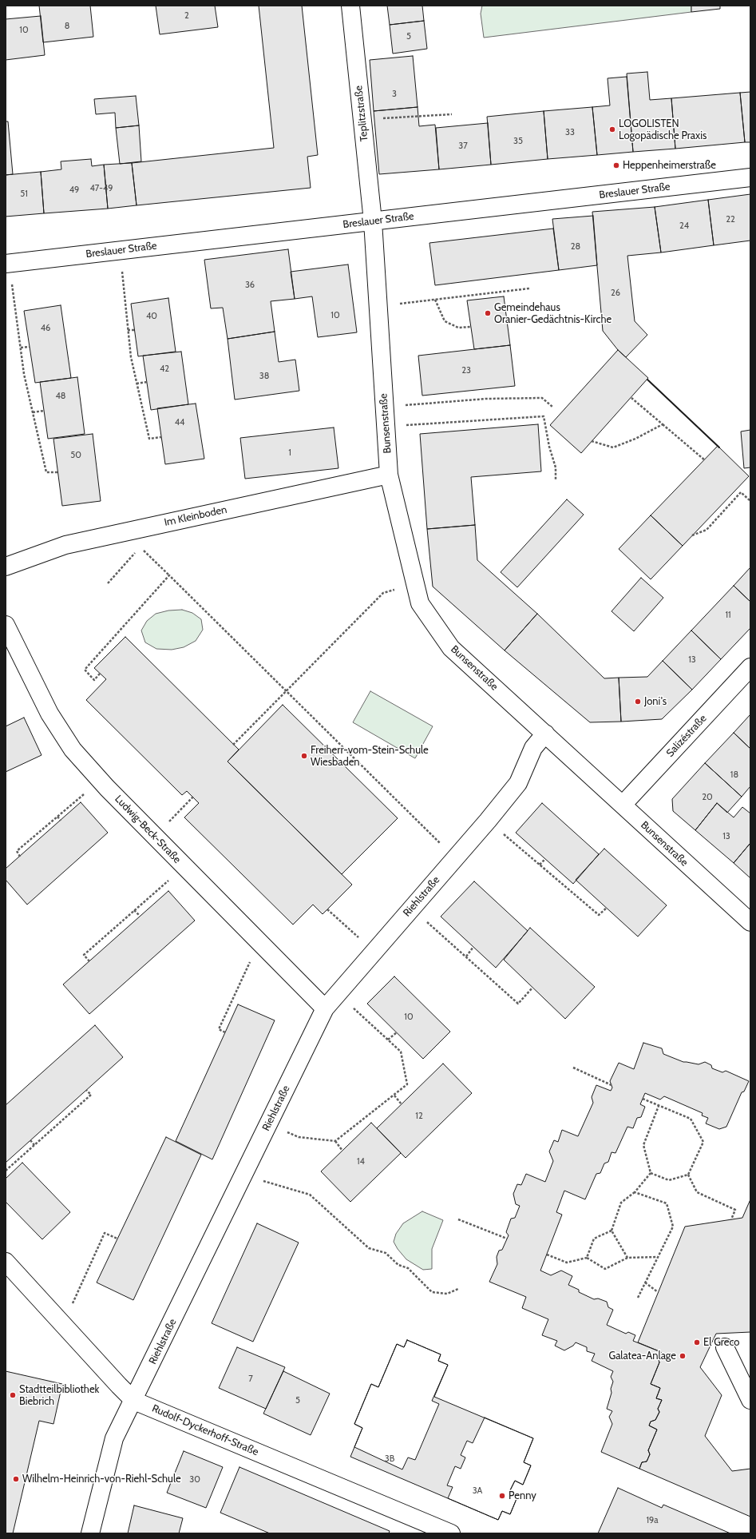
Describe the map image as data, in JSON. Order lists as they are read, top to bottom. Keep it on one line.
{"streets":{"street":["Teplitzstraße","Breslauer Straße","Bunsenstraße","Im Kleinboden","Salizéstraße","Ludwig-Beck-Straße","Riehlstraße","Rudolf-Dyckerhoff-Straße"]},"crossings":[["Teplitzstraße","Breslauer Straße"],["Teplitzstraße","Bunsenstraße"],["Breslauer Straße","Bunsenstraße"],["Bunsenstraße","Im Kleinboden"],["Bunsenstraße","Salizéstraße"],["Bunsenstraße","Riehlstraße"],["Ludwig-Beck-Straße","Riehlstraße"],["Riehlstraße","Rudolf-Dyckerhoff-Straße"]],"places":["LOGOLISTEN Logopädische Praxis","Heppenheimerstraße","Gemeindehaus Oranier-Gedächtnis-Kirche","Joni's","Freiherr-vom-Stein-Schule Wiesbaden","El Greco","Galatea-Anlage","Stadtteilbibliothek Biebrich","Wilhelm-Heinrich-von-Riehl-Schule","Penny"],"house_numbers":["2","8","10","5","3","33","35","37","47-49","49","51","22","24","28","36","26","10","40","46","42","23","38","48","44","1","50","11","13","18","20","13","10","12","14","7","5","3B","30","3A","19a"]}
